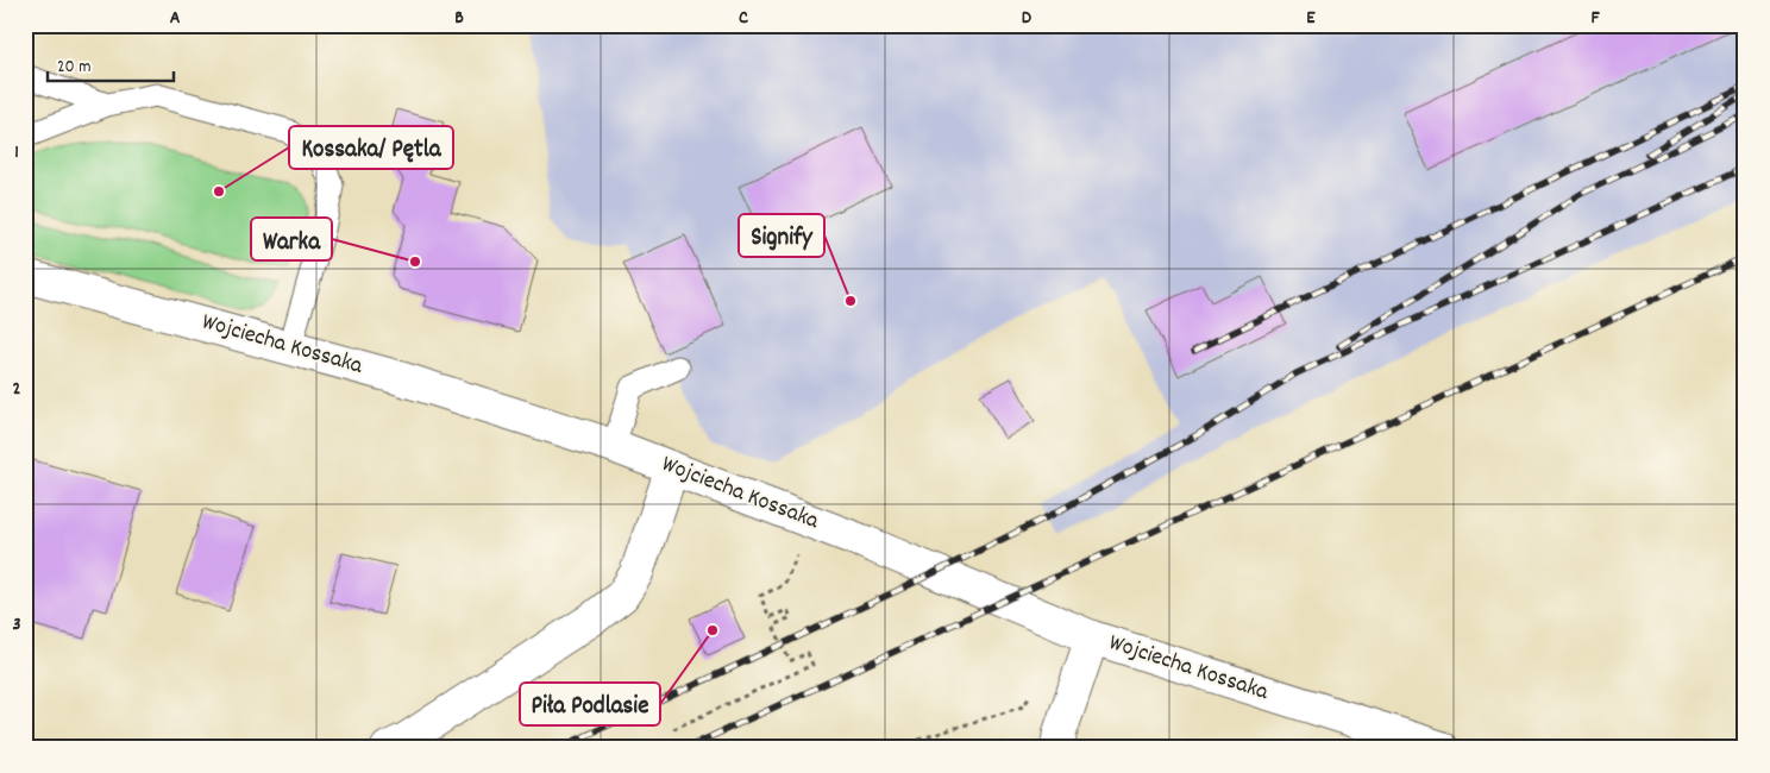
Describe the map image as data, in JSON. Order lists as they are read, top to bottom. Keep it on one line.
{"streets":{"street":["Wojciecha Kossaka"]},"places":["Kossaka/ Pętla","Warka","Signify","Piła Podlasie"],"scale_bar":"20 m","grid":{"columns":["A","B","C","D","E","F"],"rows":["1","2","3"]}}
